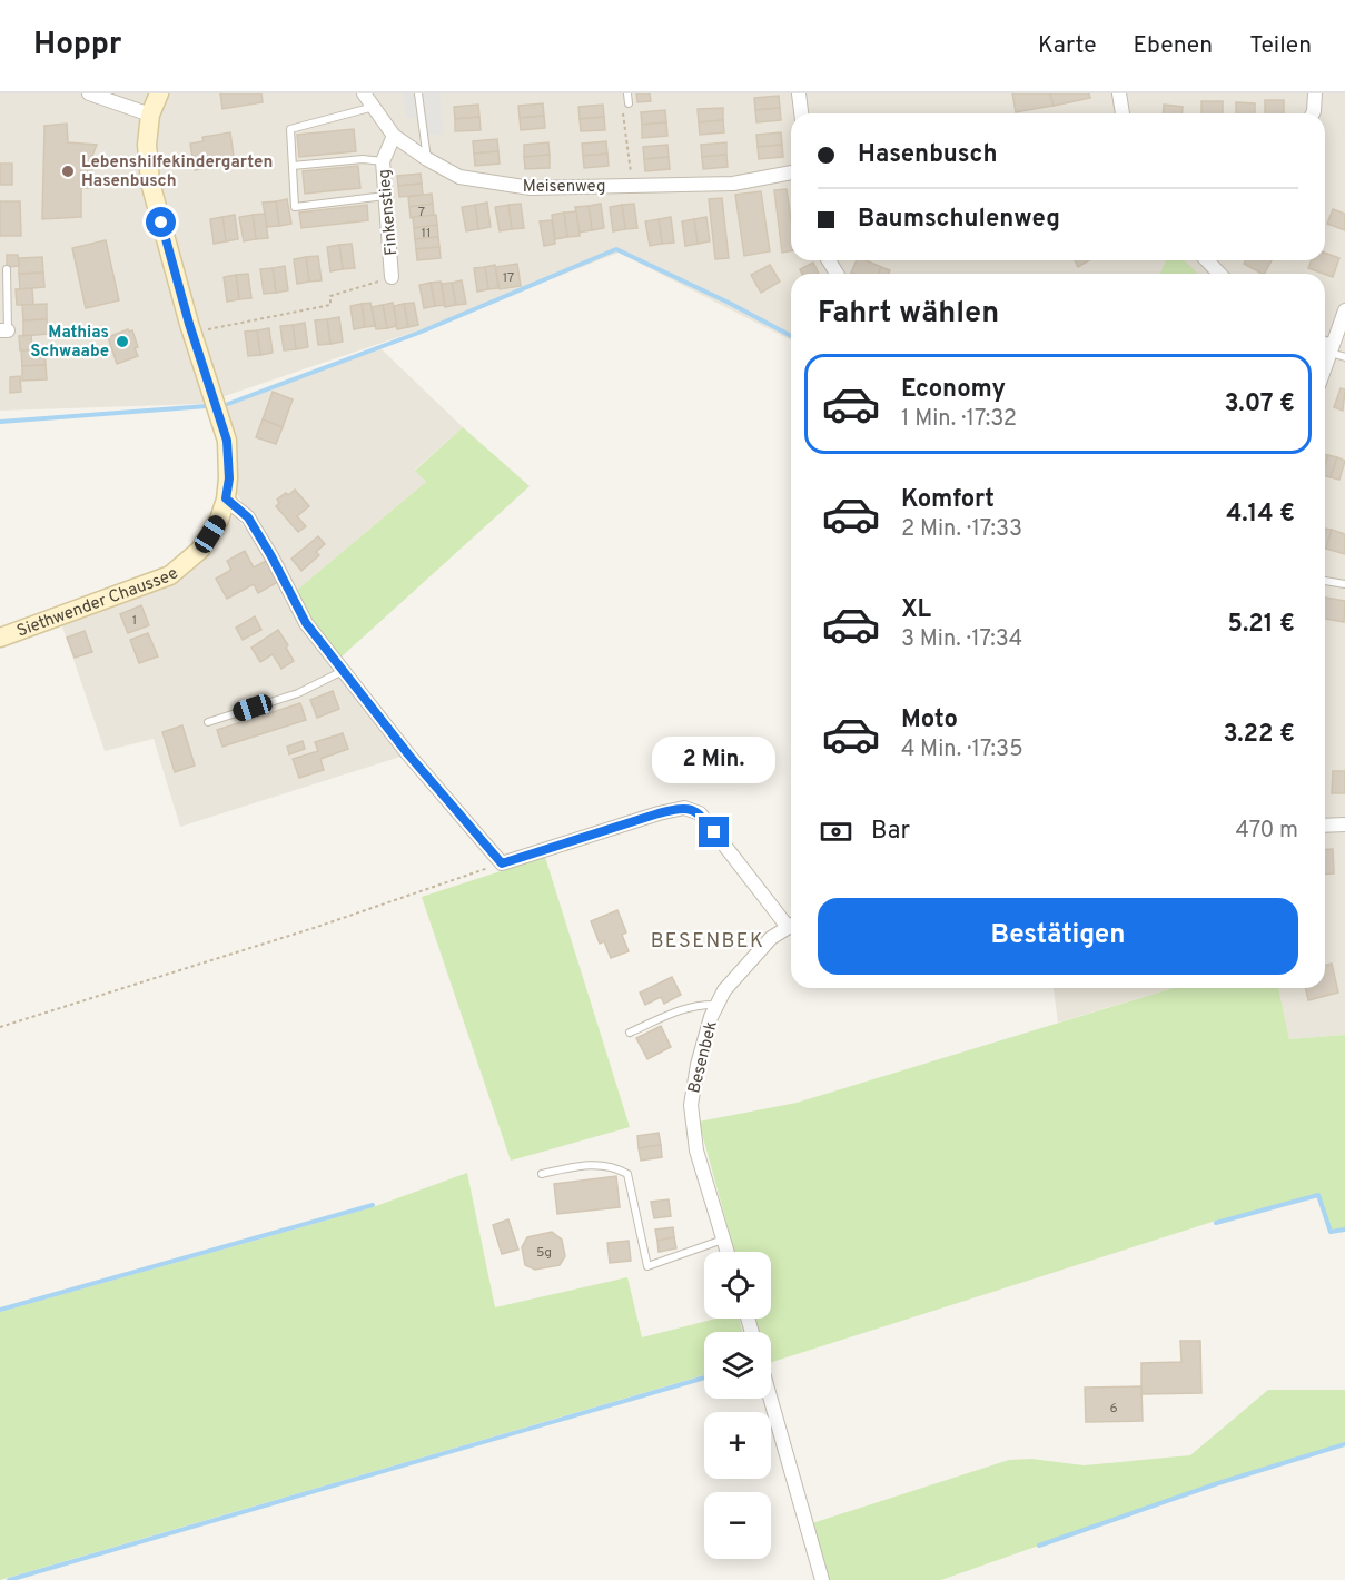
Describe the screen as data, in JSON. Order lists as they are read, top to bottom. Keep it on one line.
{"streets":{"main road":["Siethwender Chaussee"],"street":["Meisenweg","Finkenstieg","Besenbek"]},"crossings":[["Meisenweg","Finkenstieg"],["Finkenstieg","Siethwender Chaussee"]],"districts":["BESENBEK"],"places":["Lebenshilfekindergarten Hasenbusch","Mathias Schwaabe"],"house_numbers":["7","11","17","1","5g","6"],"page":{"header":"Hoppr","nav":["Karte","Ebenen","Teilen"],"banner":["Hasenbusch","Baumschulenweg"],"heading":"Fahrt wählen","list":[{"name":"Economy","note":"1 Min. · 17:32","value":"3.07 €"},{"name":"Komfort","note":"2 Min. · 17:33","value":"4.14 €"},{"name":"XL","note":"3 Min. · 17:34","value":"5.21 €"},{"name":"Moto","note":"4 Min. · 17:35","value":"3.22 €"}],"bubble":"2 Min.","pay":["Bar","470 m"],"buttons":"Bestätigen","map_buttons":["+","−"]}}
